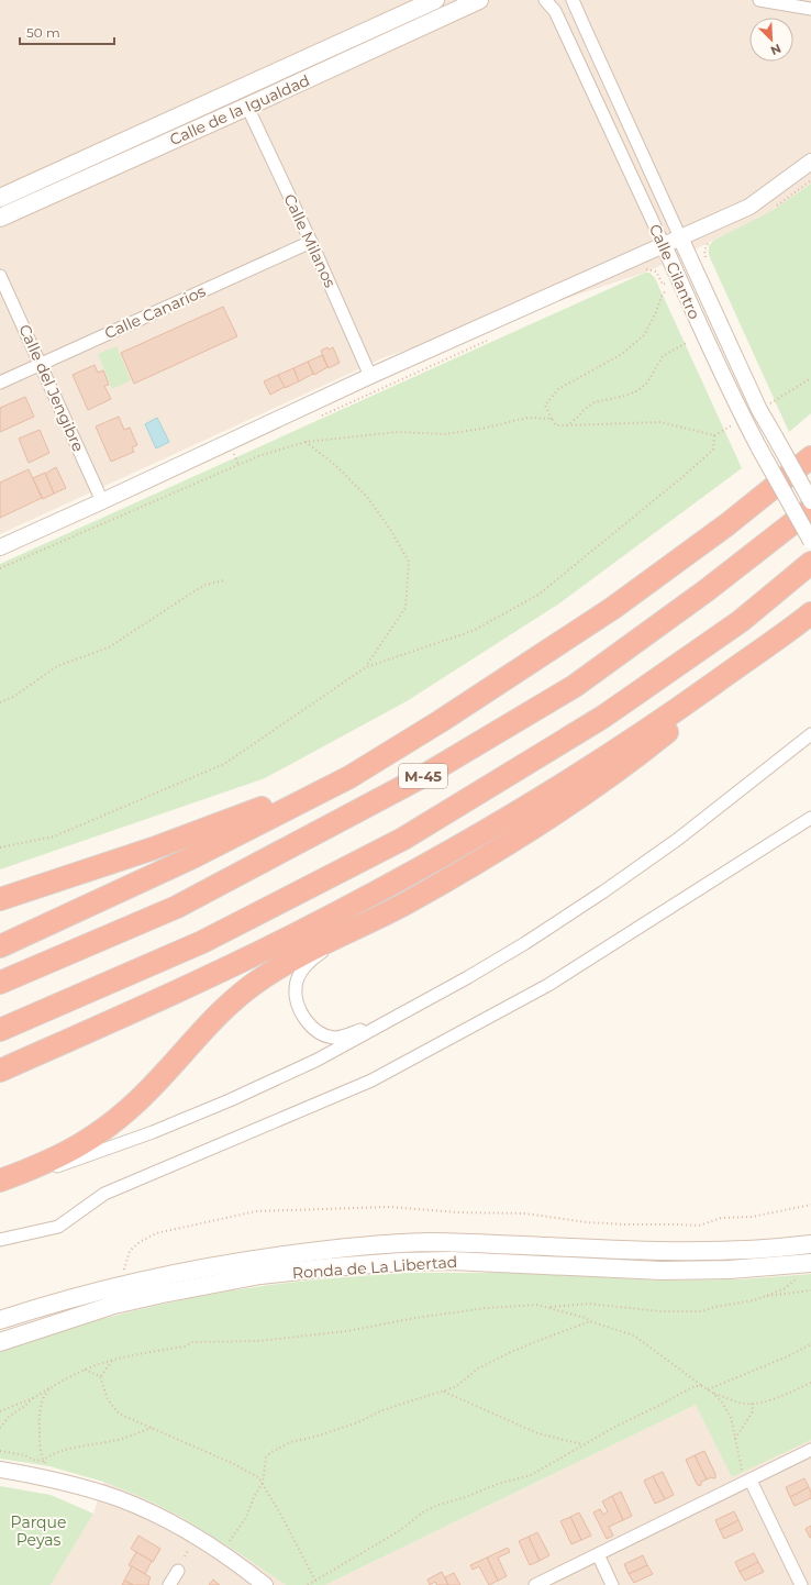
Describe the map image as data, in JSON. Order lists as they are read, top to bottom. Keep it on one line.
{"streets":{"highway":["M-45"],"main road":["Calle de la Igualdad","Ronda de La Libertad"],"street":["Calle Milanos","Calle Cilantro","Calle Canarios","Calle del Jengibre"]},"crossings":[["Calle de la Igualdad","Calle Milanos"],["Calle Milanos","Calle Canarios"],["Calle Canarios","Calle del Jengibre"]],"parks":["Parque Peyas"],"scale_bar":"50 m","north":"bottom right"}
